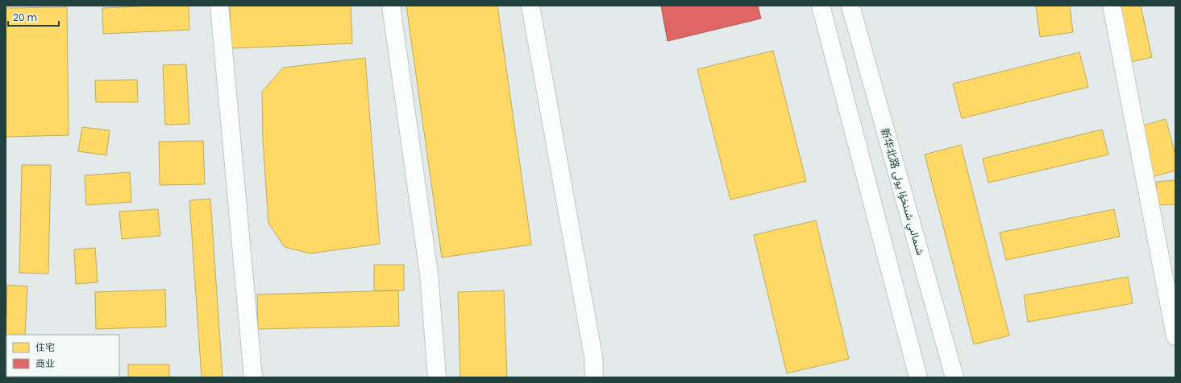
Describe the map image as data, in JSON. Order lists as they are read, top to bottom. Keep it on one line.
{"streets":{"street":["新华北路 شىمالىي شىنخۇا يولى"]},"legend":["住宅","商业"],"scale_bar":"20 m"}
